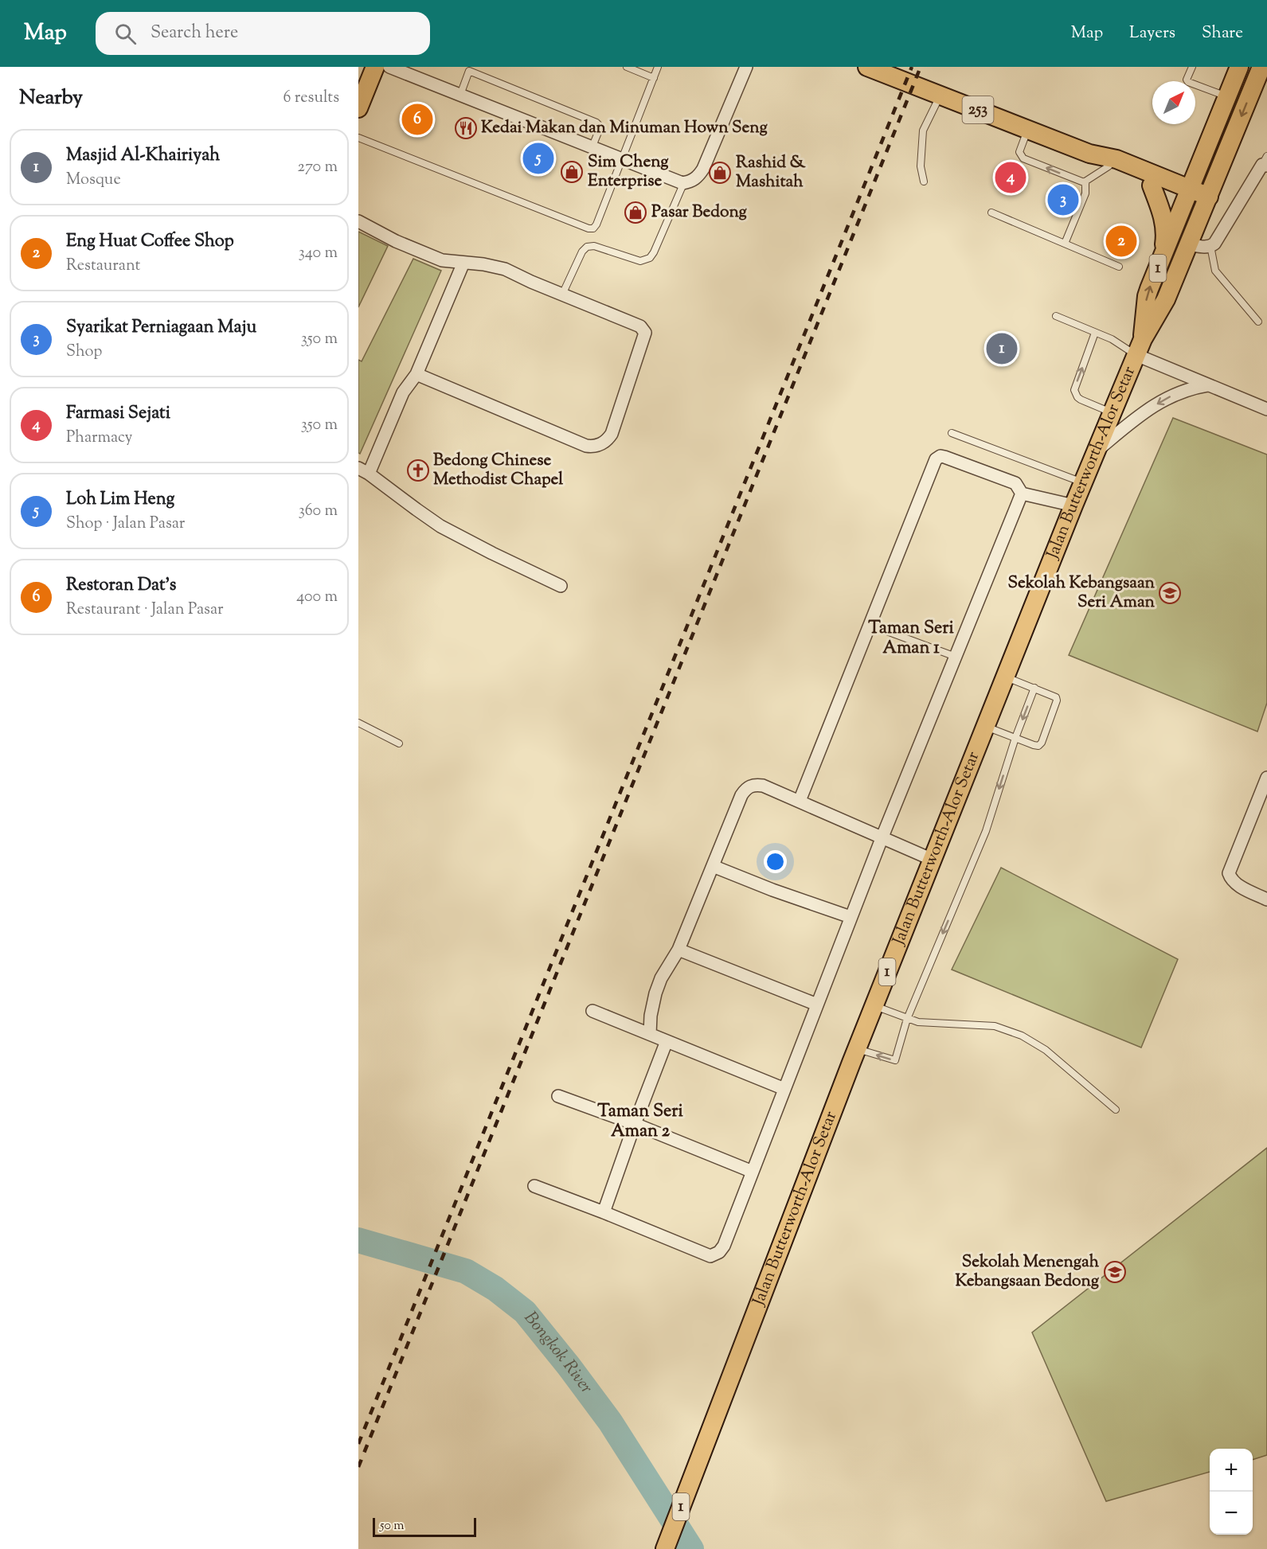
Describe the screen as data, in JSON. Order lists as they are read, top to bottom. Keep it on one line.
{"streets":{"main road":["253","1","Jalan Butterworth-Alor Setar"]},"crossings":[["253","Jalan Butterworth-Alor Setar"]],"districts":["Taman Seri Aman 1","Taman Seri Aman 2"],"water":["Bongkok River"],"places":{"restaurant":["Kedai Makan dan Minuman Hown Seng"],"shop":["Sim Cheng Enterprise","Rashid & Mashitah","Pasar Bedong"],"church":["Bedong Chinese Methodist Chapel"],"school or university":["Sekolah Kebangsaan Seri Aman","Sekolah Menengah Kebangsaan Bedong"]},"scale_bar":"50 m","north":"top right","page":{"header":"Map","search":"Search here","nav":["Map","Layers","Share"],"heading":["Nearby","6 results"],"pins":["6","5","4","3","2","1"],"list":[{"mark":"1","name":"Masjid Al-Khairiyah","note":"Mosque","value":"270 m"},{"mark":"2","name":"Eng Huat Coffee Shop","note":"Restaurant","value":"340 m"},{"mark":"3","name":"Syarikat Perniagaan Maju","note":"Shop","value":"350 m"},{"mark":"4","name":"Farmasi Sejati","note":"Pharmacy","value":"350 m"},{"mark":"5","name":"Loh Lim Heng","note":"Shop · Jalan Pasar","value":"360 m"},{"mark":"6","name":"Restoran Dat's","note":"Restaurant · Jalan Pasar","value":"400 m"}],"map_buttons":["+","−"],"scale":"50 m"}}
